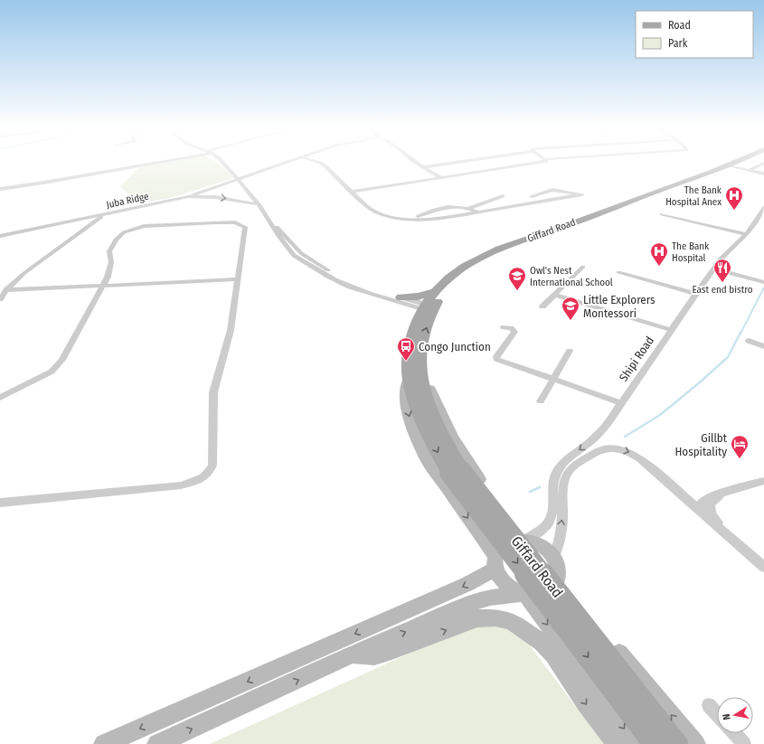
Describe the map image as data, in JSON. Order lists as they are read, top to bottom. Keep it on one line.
{"streets":{"main road":["Giffard Road"],"street":["Juba Ridge","Shipi Road"]},"crossings":[["Giffard Road","Shipi Road"]],"one_way":["Shipi Road"],"places":{"hospital":["The Bank Hospital Anex","The Bank Hospital"],"restaurant":["East end bistro"],"school or university":["Owl's Nest International School","Little Explorers Montessori"],"bus stop":["Congo Junction"],"hotel":["Gillbt Hospitality"]},"legend":["Road","Park"],"north":"left"}
